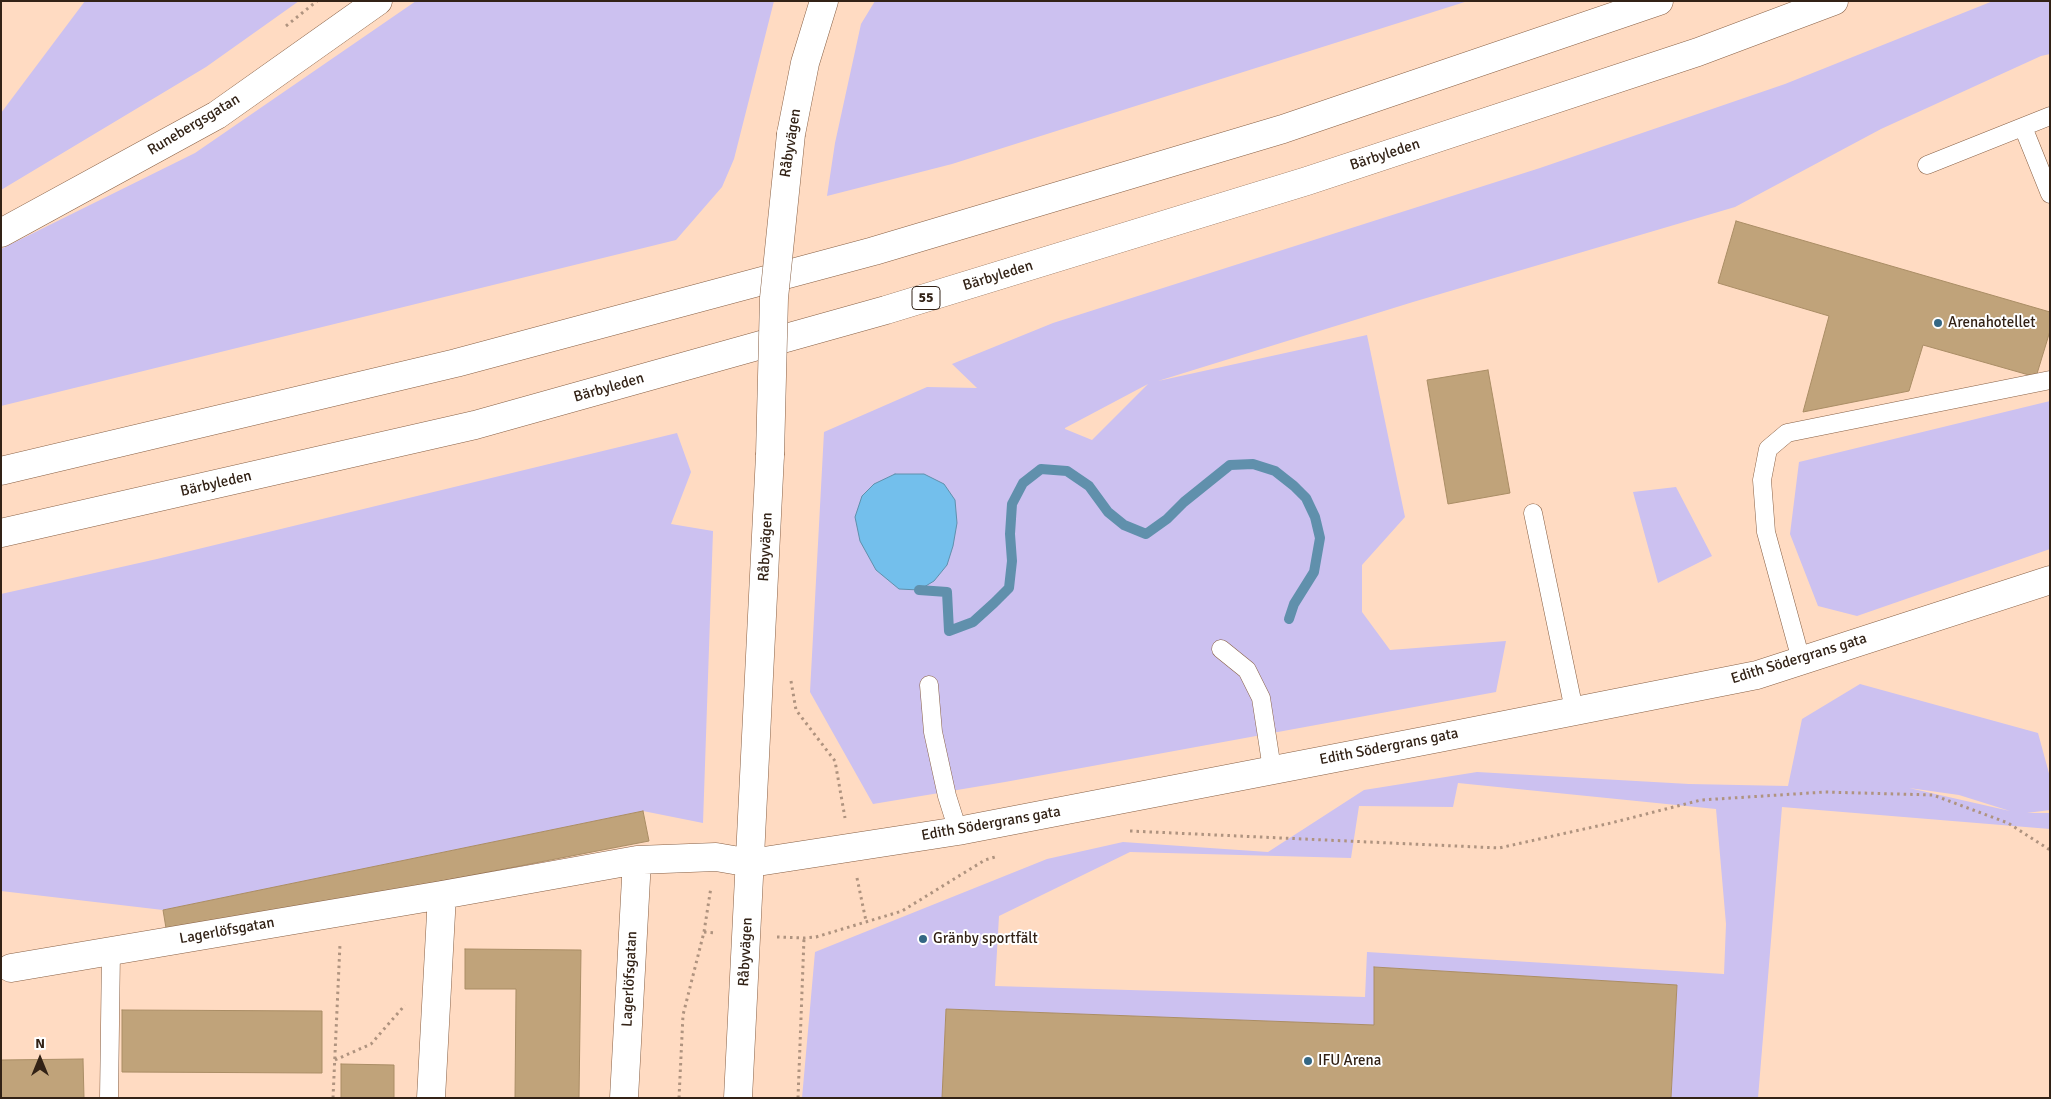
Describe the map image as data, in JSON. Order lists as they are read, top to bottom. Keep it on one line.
{"streets":{"main road":["Runebergsgatan","Råbyvägen","Bärbyleden","55","Edith Södergrans gata","Lagerlöfsgatan"]},"crossings":[["Råbyvägen","Edith Södergrans gata"],["Edith Södergrans gata","Lagerlöfsgatan"]],"places":["Arenahotellet","Gränby sportfält","IFU Arena"],"north":"top"}
